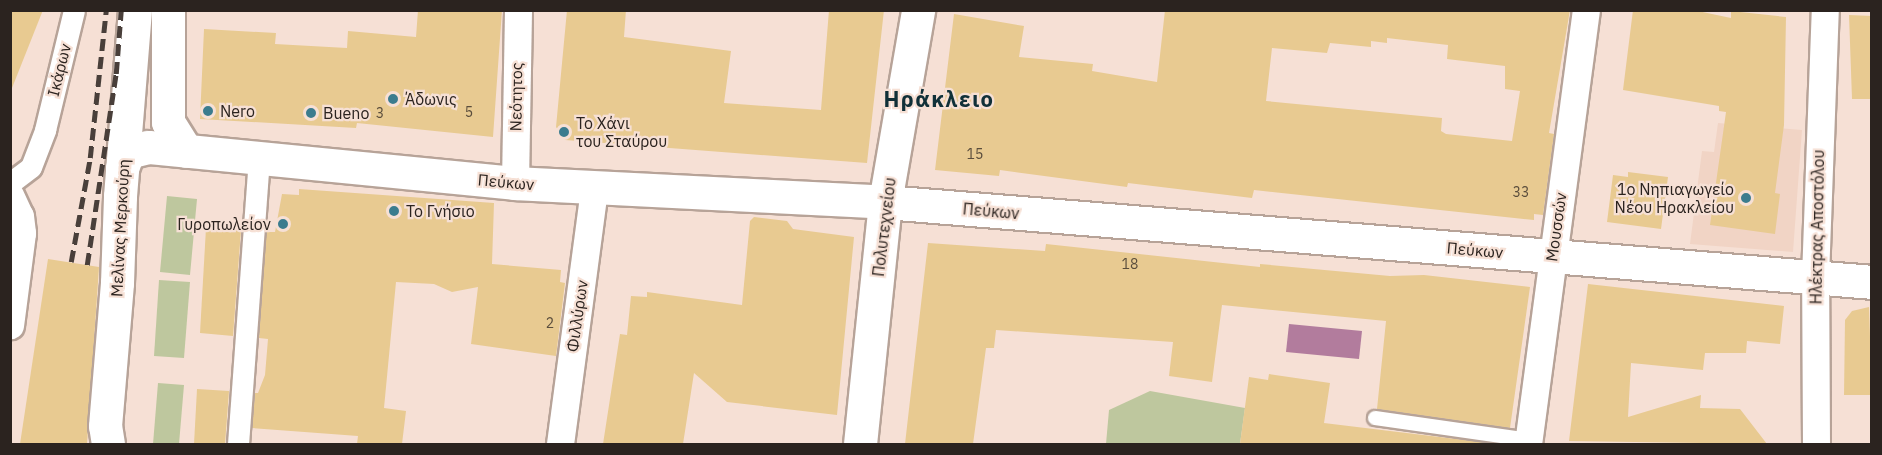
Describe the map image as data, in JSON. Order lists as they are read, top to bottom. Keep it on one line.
{"streets":{"street":["Ικάρων","Νεότητος","Πεύκων","Πολυτεχνείου","Μουσσών","Ηλέκτρας Αποστόλου","Μελίνας Μερκούρη","Φιλλύρων"]},"crossings":[["Νεότητος","Πεύκων"],["Πεύκων","Πολυτεχνείου"],["Πεύκων","Μουσσών"],["Πεύκων","Ηλέκτρας Αποστόλου"],["Πεύκων","Μελίνας Μερκούρη"],["Πεύκων","Φιλλύρων"]],"districts":["Ηράκλειο"],"places":["Άδωνις","Nero","Bueno","Το Χάνι του Σταύρου","1ο Νηπιαγωγείο Νέου Ηρακλείου","Το Γνήσιο","Γυροπωλείον"],"house_numbers":["5","3","15","33","18","2"]}
